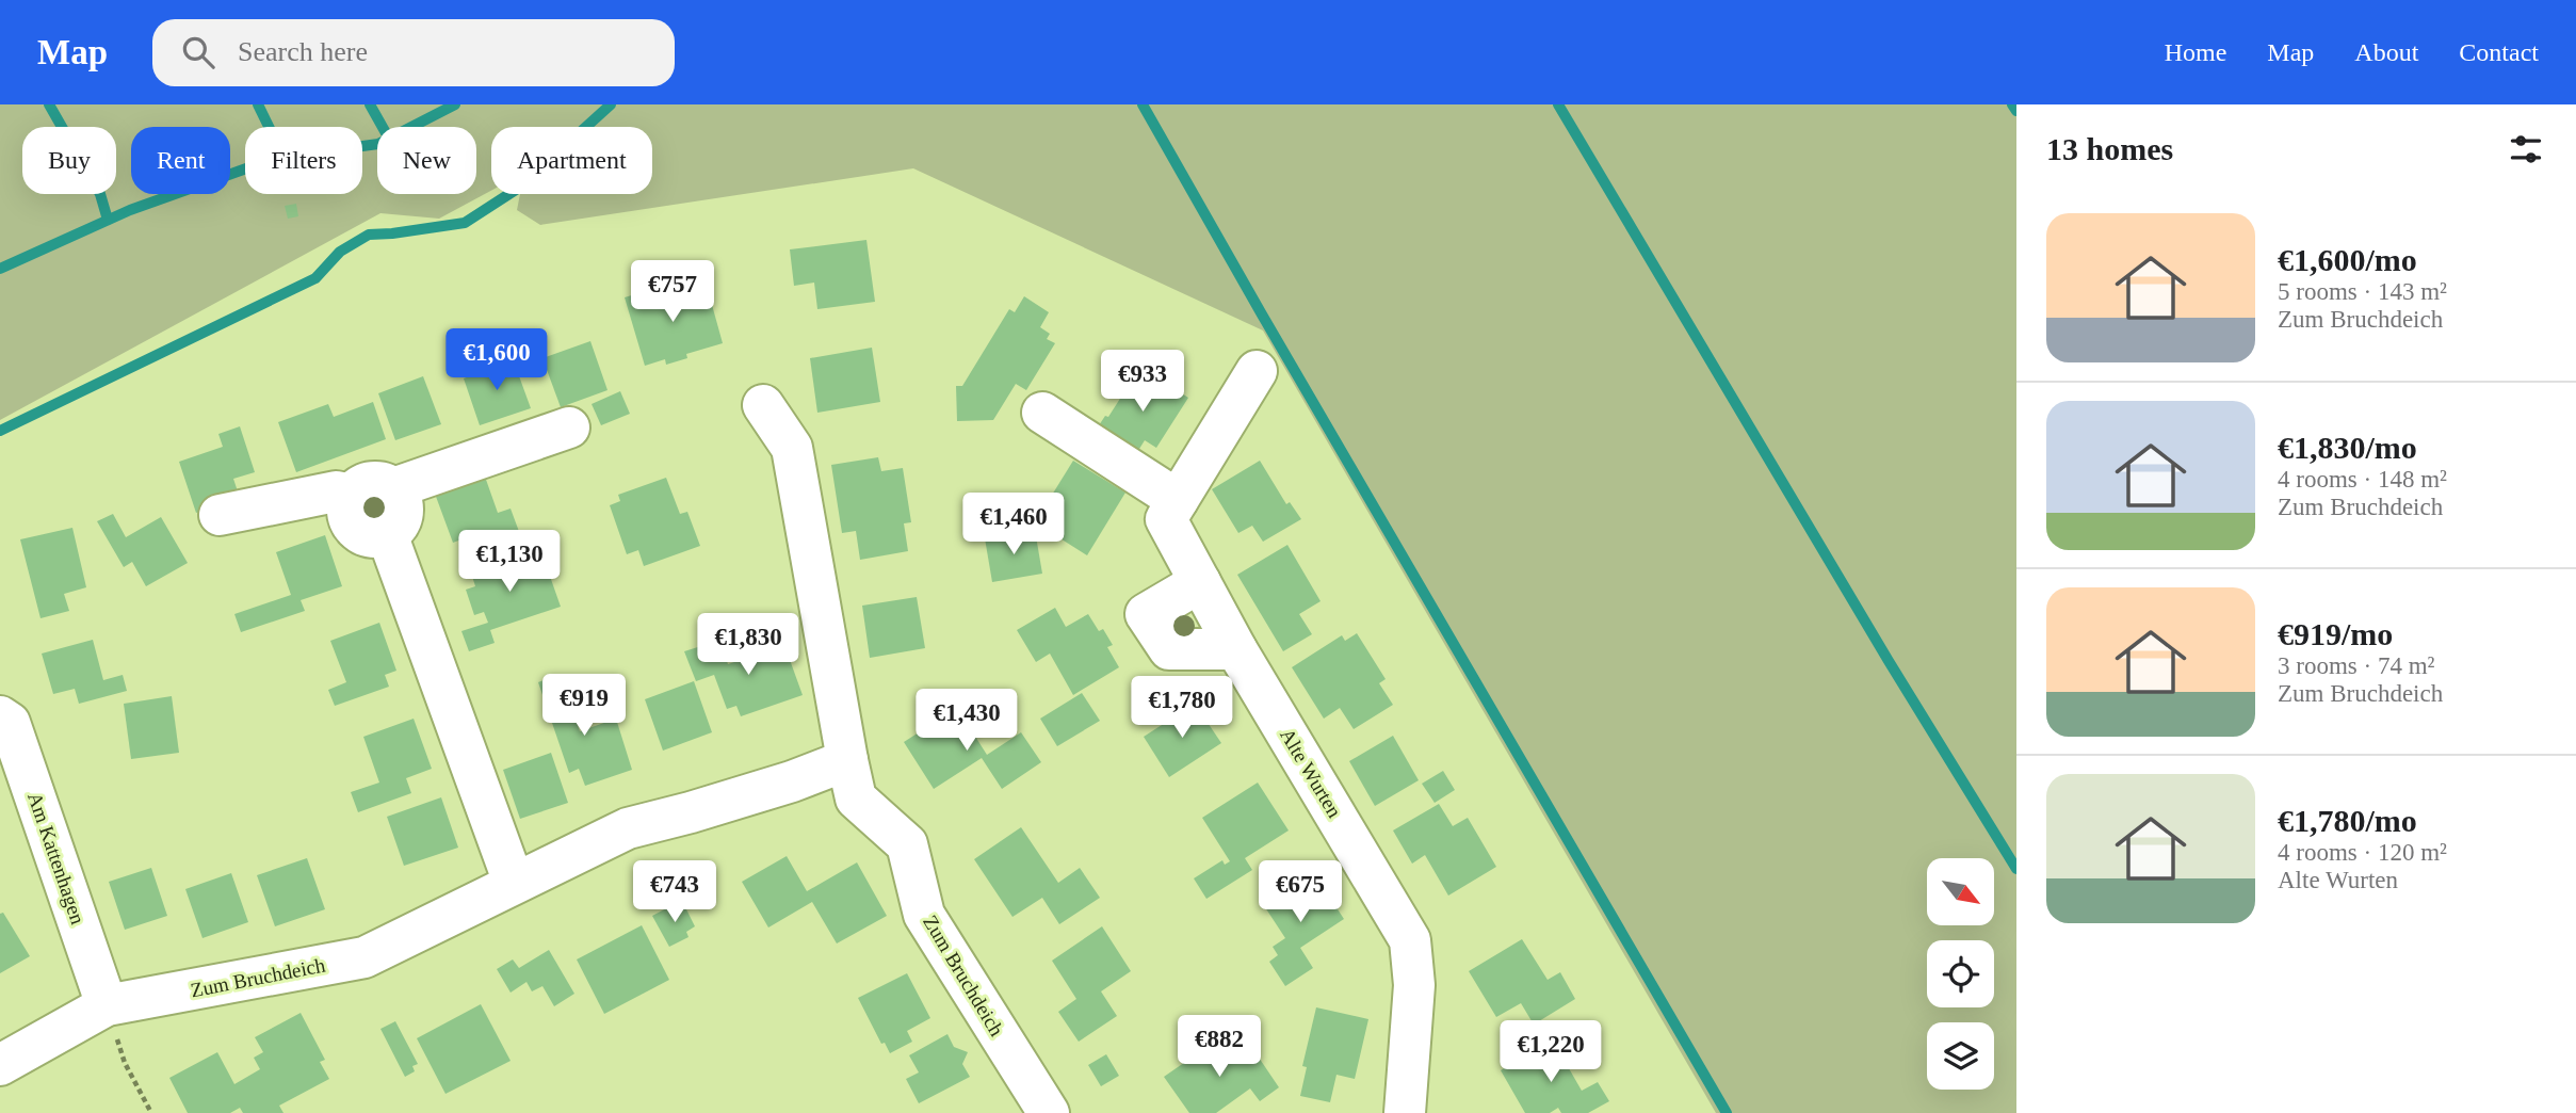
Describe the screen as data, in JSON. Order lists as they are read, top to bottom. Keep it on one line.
{"streets":{"street":["Alte Wurten","Am Kattenhagen","Zum Bruchdeich"]},"crossings":[["Am Kattenhagen","Zum Bruchdeich"]],"north":"bottom right","page":{"header":"Map","search":"Search here","nav":["Home","Map","About","Contact"],"heading":"13 homes","chip":["Buy","Rent","Filters","New","Apartment"],"list":[{"name":"€1,600/mo","note":"5 rooms · 143 m² · Zum Bruchdeich"},{"name":"€1,830/mo","note":"4 rooms · 148 m² · Zum Bruchdeich"},{"name":"€919/mo","note":"3 rooms · 74 m² · Zum Bruchdeich"},{"name":"€1,780/mo","note":"4 rooms · 120 m² · Alte Wurten"}],"price":["€757","€1,600","€933","€1,460","€1,130","€1,830","€919","€1,780","€1,430","€743","€675","€882","€1,220"]}}
